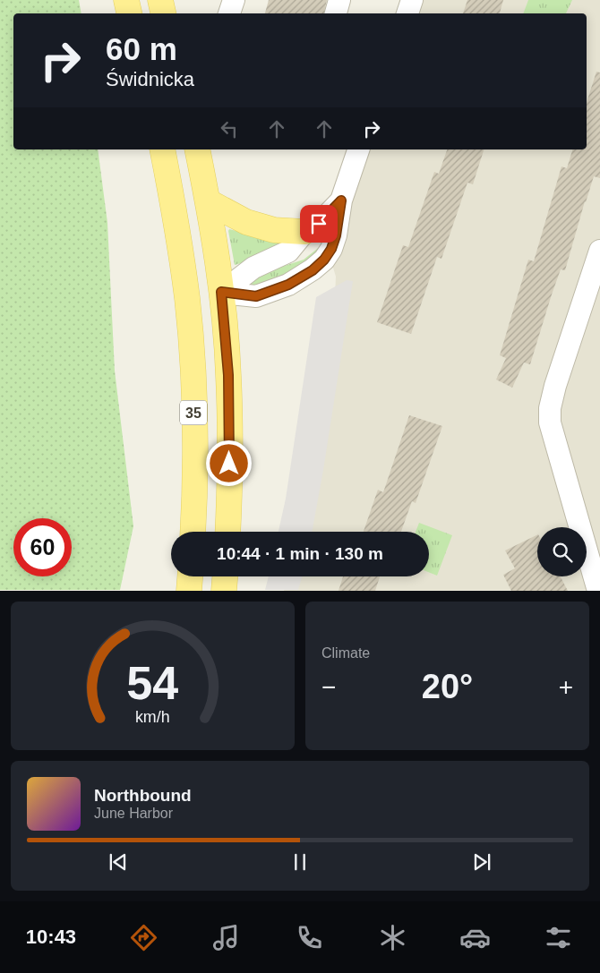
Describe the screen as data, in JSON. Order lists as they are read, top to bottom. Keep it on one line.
{"streets":{"main road":["35"]},"page":{"turn":["60 m","Świdnicka"],"limit":"60","trip":"10:44 · 1 min · 130 m","tile":"Climate","heat":["−","20°","+"],"song":["Northbound","June Harbor"],"tabs":"10:43","gauge":["54","km/h"]}}
